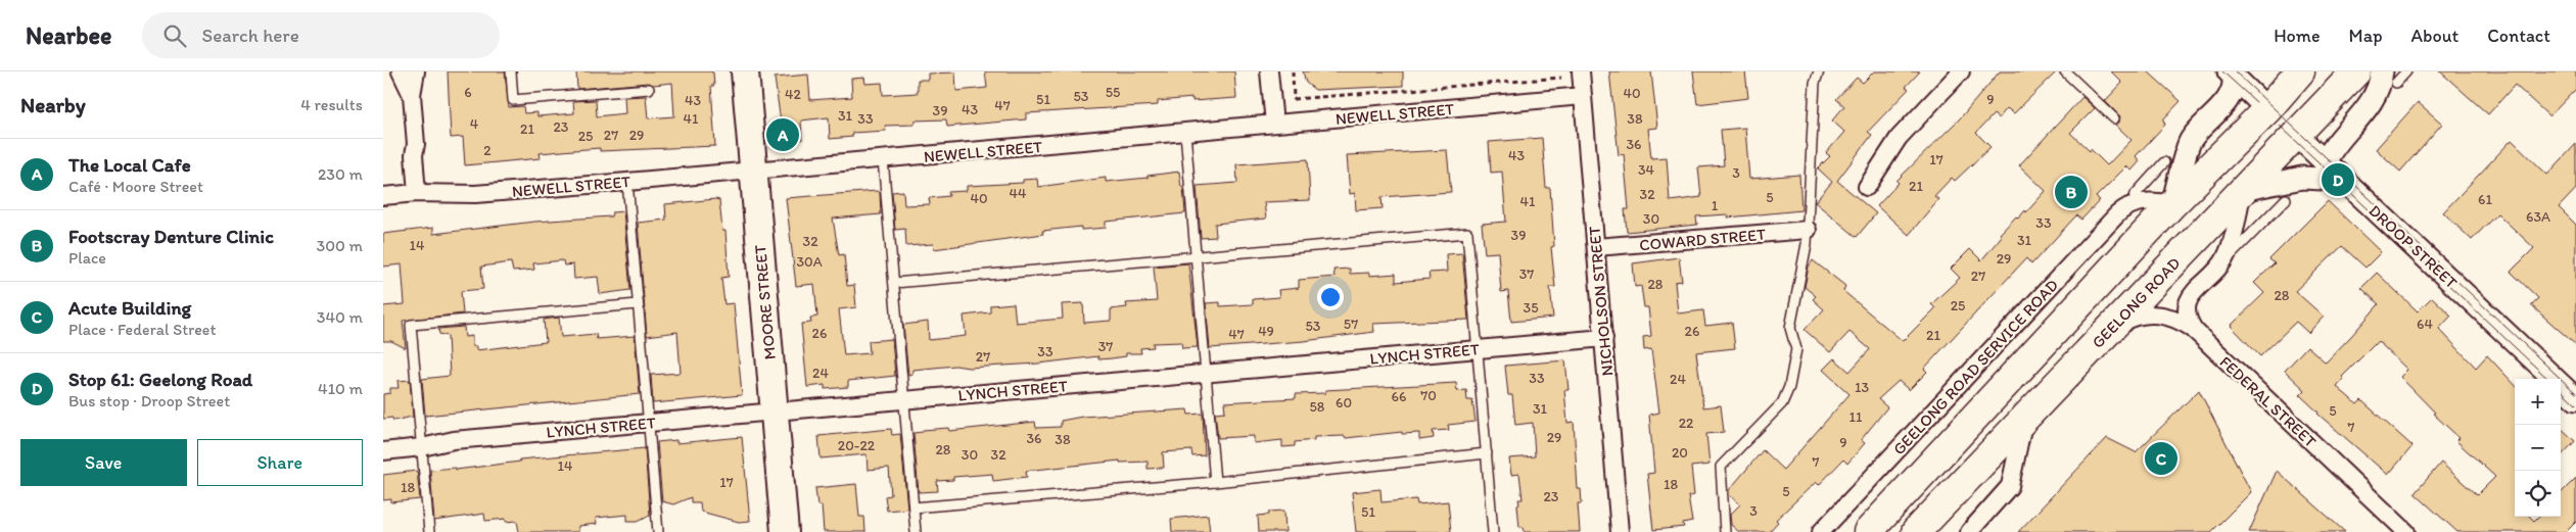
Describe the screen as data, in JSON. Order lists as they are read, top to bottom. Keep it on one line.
{"streets":{"highway":["DROOP STREET","GEELONG ROAD"],"main road":["MOORE STREET"],"street":["NEWELL STREET","COWARD STREET","NICHOLSON STREET","LYNCH STREET","GEELONG ROAD SERVICE ROAD","FEDERAL STREET"]},"crossings":[["NEWELL STREET","NICHOLSON STREET"],["NEWELL STREET","MOORE STREET"],["COWARD STREET","NICHOLSON STREET"],["DROOP STREET","GEELONG ROAD"],["NICHOLSON STREET","LYNCH STREET"],["MOORE STREET","LYNCH STREET"],["GEELONG ROAD","FEDERAL STREET"]],"house_numbers":["6","55","40","42","53","51","9","43","47","43","39","31","41","33","38","4","23","21","27","29","25","36","2","43","17","34","3","21","44","32","5","40","61","41","1","63A","30","33","39","31","32","14","29","30A","37","27","28","28","25","35","57","64","53","49","26","26","47","21","37","33","27","24","33","24","13","70","66","60","58","31","5","11","22","7","29","36","38","9","20-22","28","20","30","32","7","14","17","18","18","5","23","3","51"],"page":{"header":"Nearbee","search":"Search here","nav":["Home","Map","About","Contact"],"heading":["Nearby","4 results"],"pins":["A","D","B","C"],"list":[{"mark":"A","name":"The Local Cafe","note":"Café · Moore Street","value":"230 m"},{"mark":"B","name":"Footscray Denture Clinic","note":"Place","value":"300 m"},{"mark":"C","name":"Acute Building","note":"Place · Federal Street","value":"340 m"},{"mark":"D","name":"Stop 61: Geelong Road","note":"Bus stop · Droop Street","value":"410 m"}],"map_buttons":["+","−"],"buttons":["Save","Share"]}}
